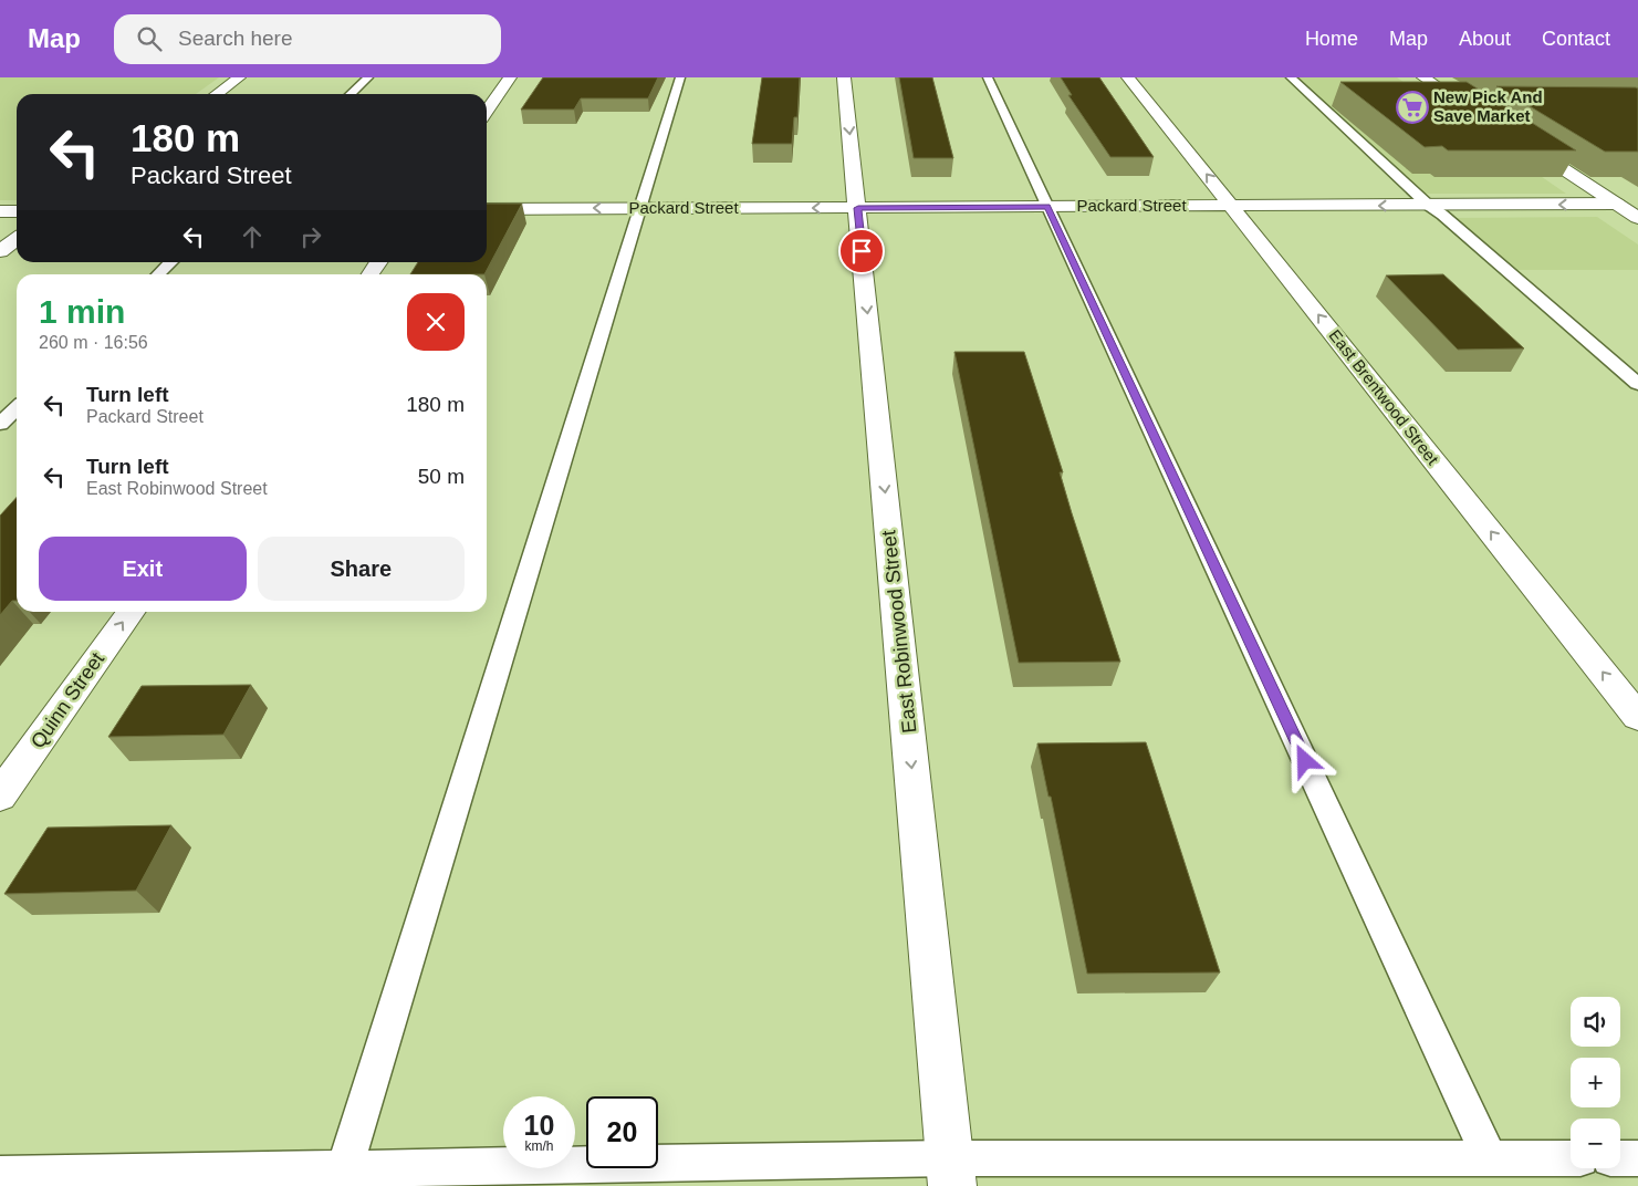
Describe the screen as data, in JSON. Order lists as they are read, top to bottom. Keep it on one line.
{"streets":{"street":["Packard Street","East Brentwood Street","East Robinwood Street","Quinn Street"]},"crossings":[["Packard Street","East Brentwood Street"],["Packard Street","East Robinwood Street"]],"one_way":["Packard Street","East Brentwood Street","East Robinwood Street","Quinn Street"],"places":{"supermarket":["New Pick And Save Market"]},"page":{"header":"Map","search":"Search here","nav":["Home","Map","About","Contact"],"turn":["180 m","Packard Street"],"heading":["1 min","260 m · 16:56"],"list":[{"name":"Turn left","note":"Packard Street","value":"180 m"},{"name":"Turn left","note":"East Robinwood Street","value":"50 m"}],"buttons":["Exit","Share"],"map_buttons":["+","−"],"speed":"10 km/h","limit":"20"}}
